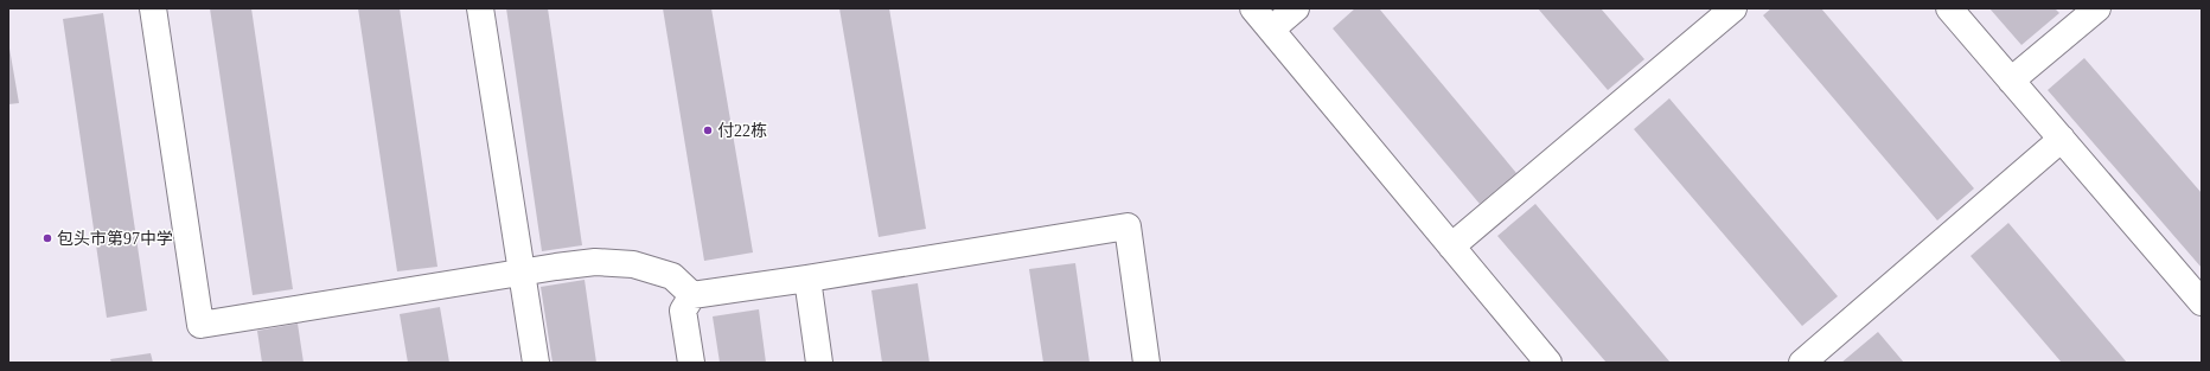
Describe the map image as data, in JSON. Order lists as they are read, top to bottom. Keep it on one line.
{"places":["付22栋","包头市第97中学"]}
